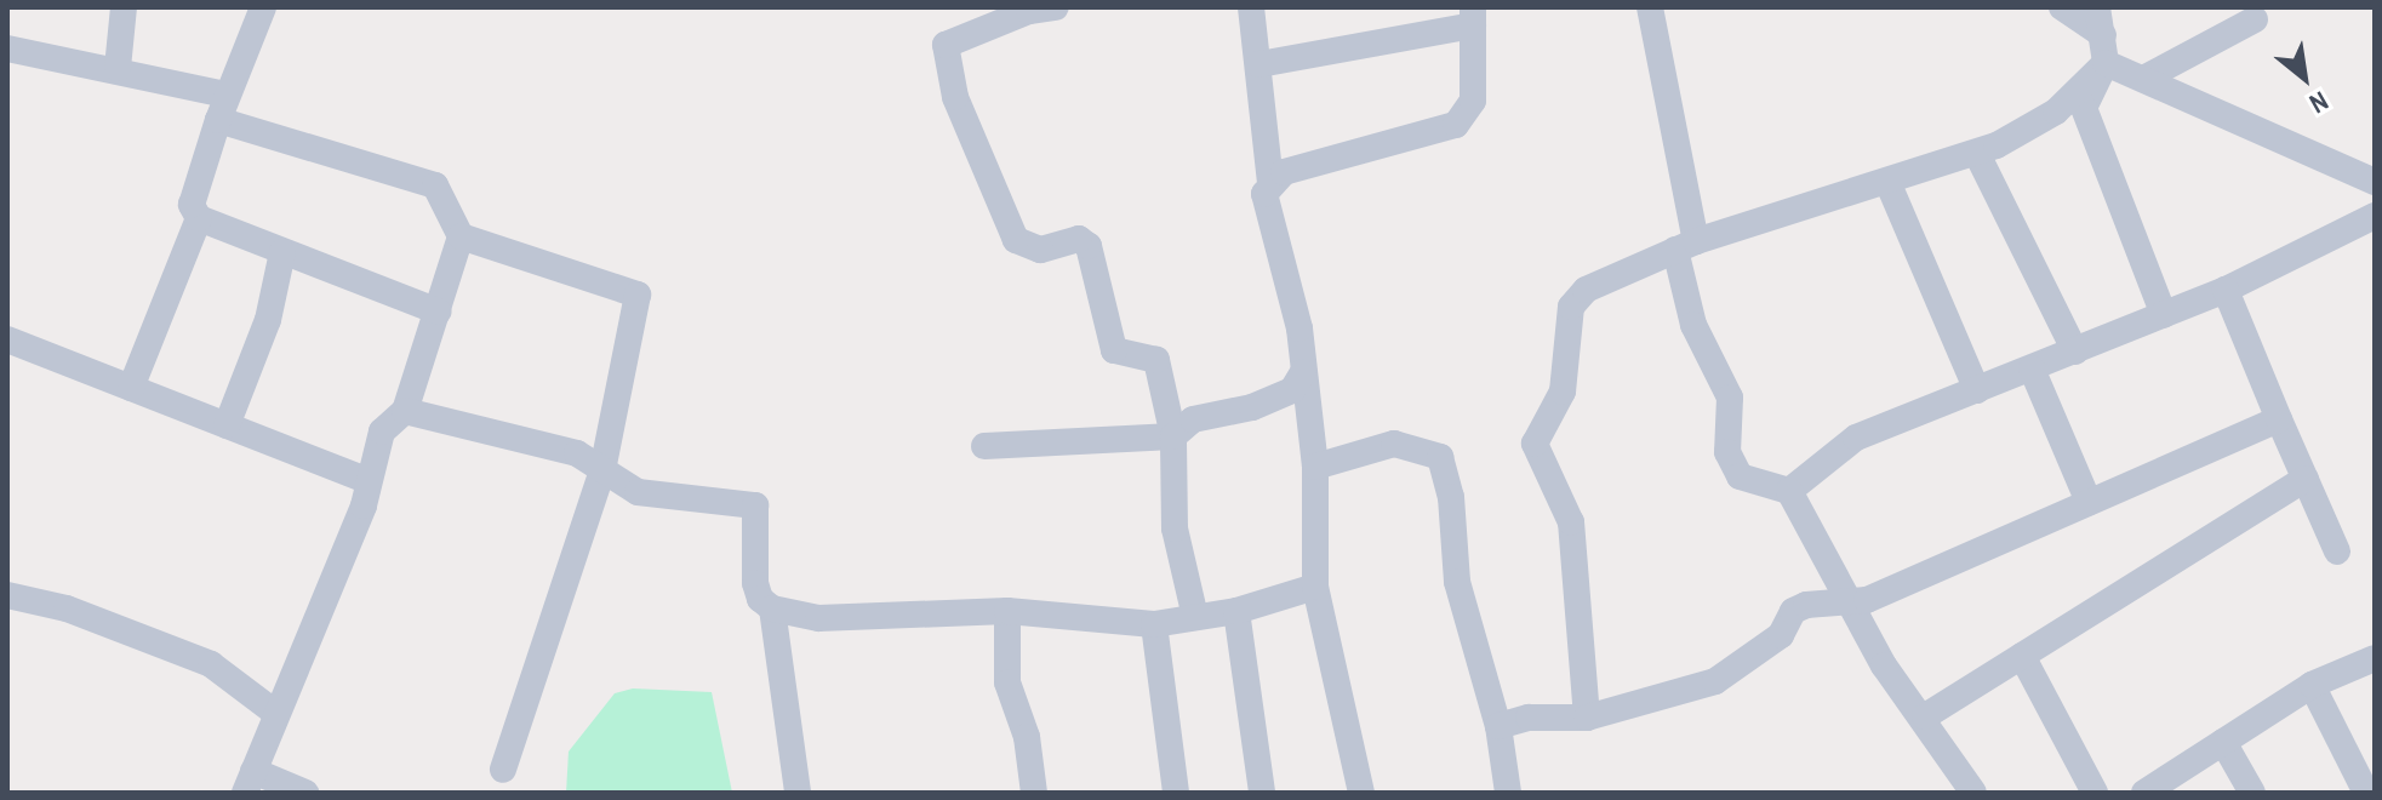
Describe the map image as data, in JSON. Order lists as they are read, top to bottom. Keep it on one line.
{"north":"bottom right"}
